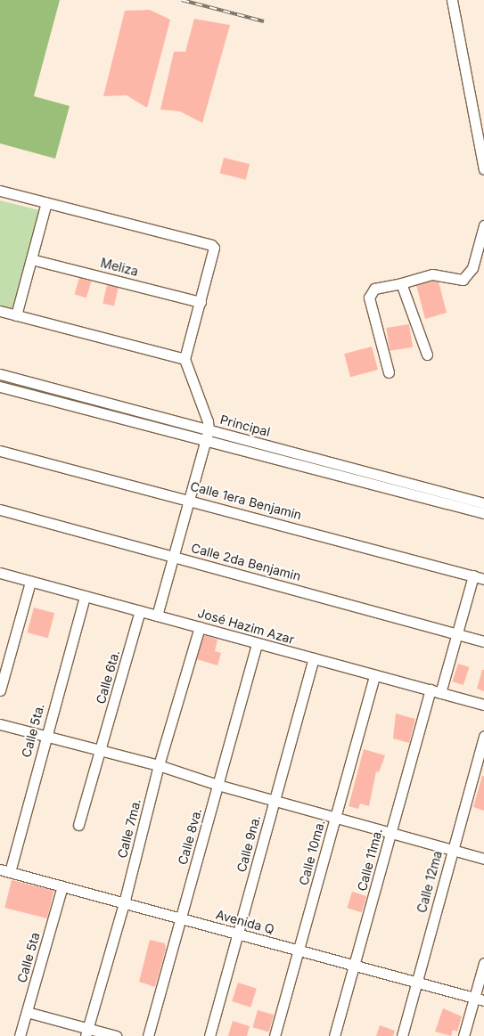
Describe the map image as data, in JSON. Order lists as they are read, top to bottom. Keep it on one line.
{"streets":{"street":["Meliza","Principal","Calle 1era Benjamin","Calle 2da Benjamin","José Hazim Azar","Calle 6ta.","Calle 5ta.","Calle 7ma.","Calle 8va.","Calle 9na.","Calle 10ma.","Calle 11ma.","Calle 12ma","Avenida Q","Calle 5ta"]},"crossings":[["José Hazim Azar","Calle 6ta."],["José Hazim Azar","Calle 5ta."],["José Hazim Azar","Calle 7ma."],["José Hazim Azar","Calle 8va."],["José Hazim Azar","Calle 9na."],["José Hazim Azar","Calle 10ma."],["José Hazim Azar","Calle 11ma."],["Calle 5ta.","Avenida Q"],["Calle 7ma.","Avenida Q"],["Calle 8va.","Avenida Q"],["Calle 9na.","Avenida Q"],["Calle 10ma.","Avenida Q"],["Calle 11ma.","Avenida Q"],["Calle 12ma","Avenida Q"],["Avenida Q","Calle 5ta"]]}
